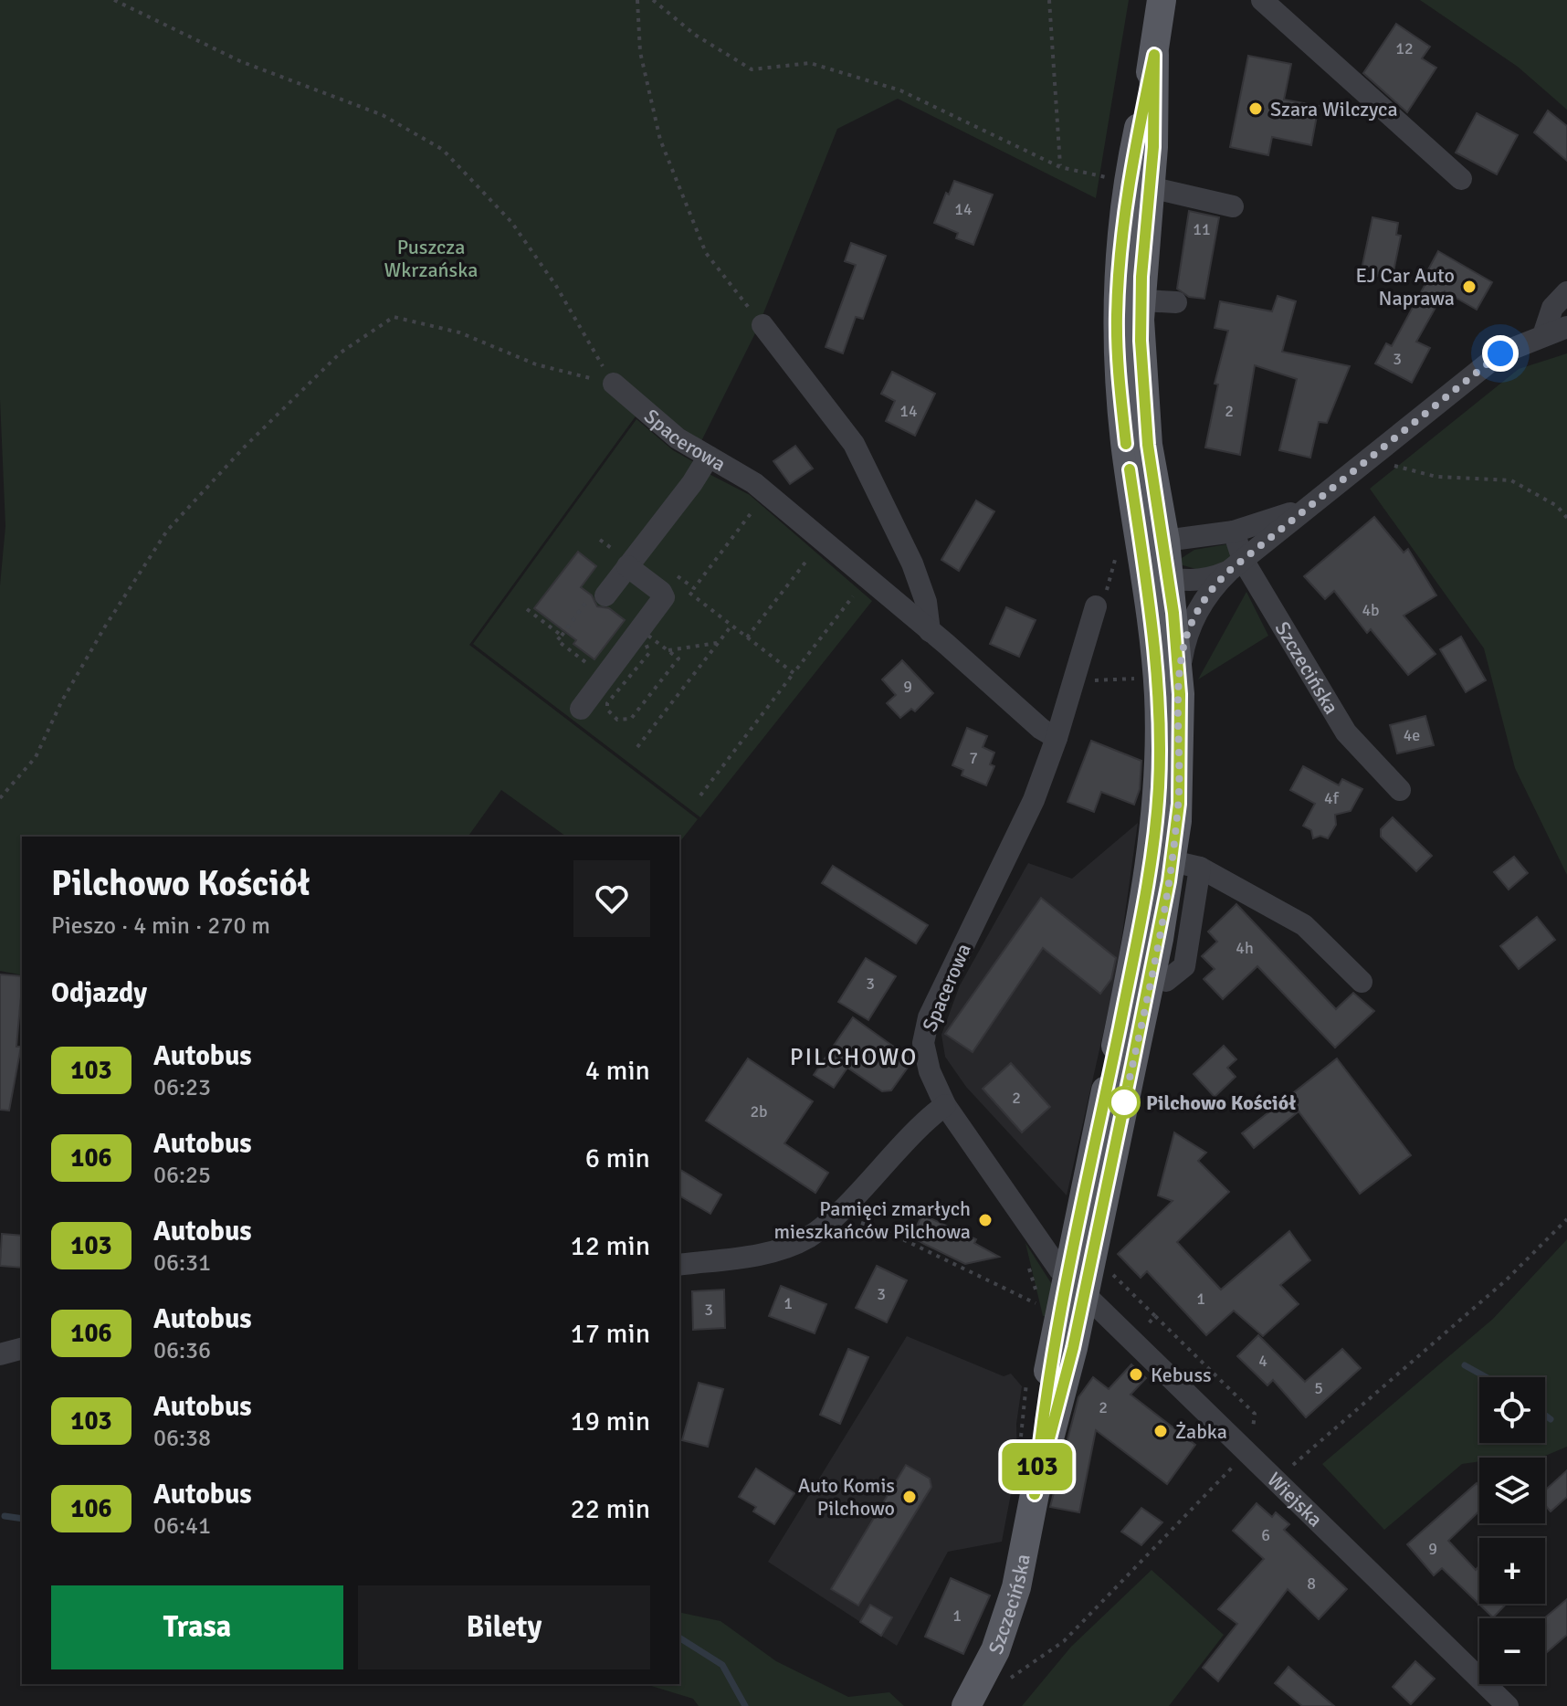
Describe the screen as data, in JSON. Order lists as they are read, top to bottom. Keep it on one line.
{"streets":{"main road":["Szczecińska"],"street":["Spacerowa","Wiejska"]},"crossings":[["Spacerowa","Szczecińska"],["Spacerowa","Wiejska"],["Szczecińska","Wiejska"]],"districts":["PILCHOWO"],"parks":["Puszcza Wkrzańska"],"places":["Szara Wilczyca","EJ Car Auto Naprawa","Pilchowo Kościół","Pamięci zmarłych mieszkańców Pilchowa","Kebuss","Żabka","Auto Komis Pilchowo"],"lines":["bus line 103"],"house_numbers":["12","14","11","3","14","2","4b","9","4e","7","4f","4h","3","2","2b","3","1","1","3","4","5","2","6","9","8","1"],"page":{"on_map":"103","heading":[["Pilchowo Kościół","Pieszo · 4 min · 270 m"],"Odjazdy"],"list":[{"mark":"103","name":"Autobus","note":"06:23","value":"4 min"},{"mark":"106","name":"Autobus","note":"06:25","value":"6 min"},{"mark":"103","name":"Autobus","note":"06:31","value":"12 min"},{"mark":"106","name":"Autobus","note":"06:36","value":"17 min"},{"mark":"103","name":"Autobus","note":"06:38","value":"19 min"},{"mark":"106","name":"Autobus","note":"06:41","value":"22 min"}],"map_buttons":["+","−"],"buttons":["Trasa","Bilety"]}}
